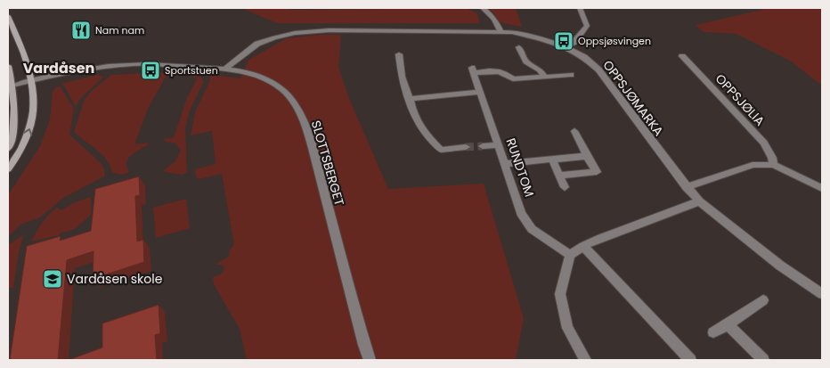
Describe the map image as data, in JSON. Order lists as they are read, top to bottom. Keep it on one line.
{"streets":{"street":["OPPSJØMARKA","OPPSJØLIA","SLOTTSBERGET","RUNDTOM"]},"crossings":[["OPPSJØMARKA","SLOTTSBERGET"]],"districts":["Vardåsen"],"places":{"restaurant":["Nam nam"],"bus stop":["Oppsjøsvingen","Sportstuen"],"school or university":["Vardåsen skole"]}}
